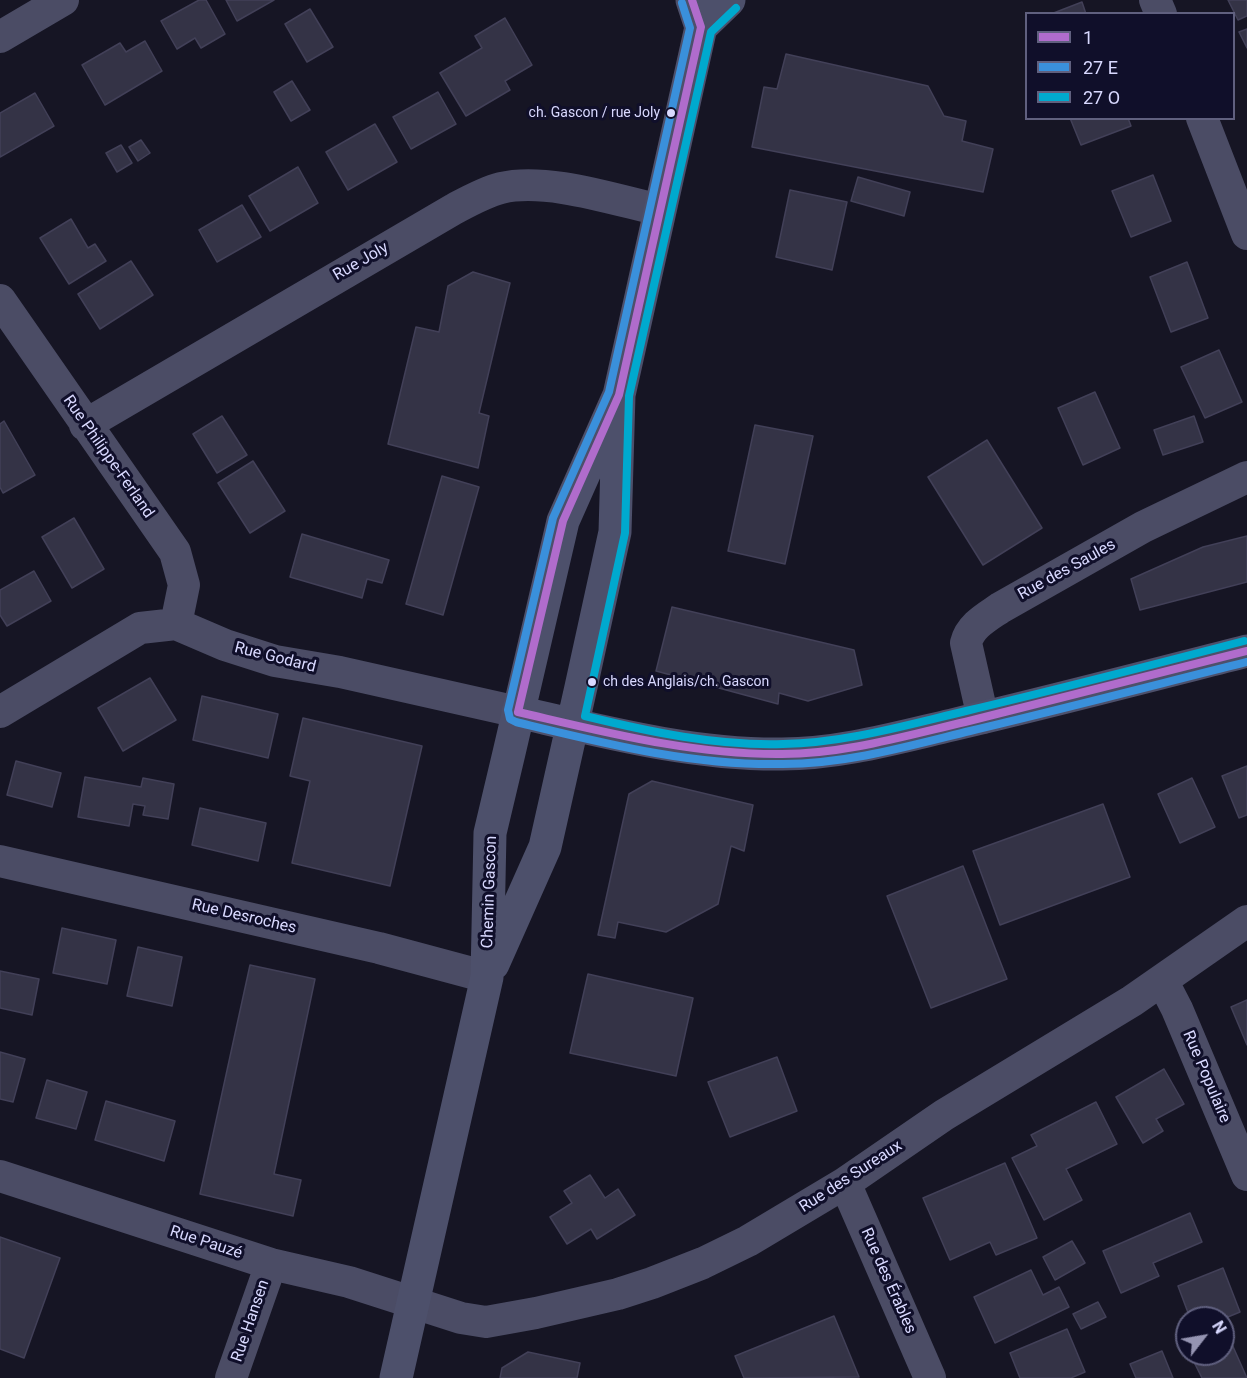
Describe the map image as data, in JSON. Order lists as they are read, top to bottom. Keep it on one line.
{"streets":{"main road":["Rue Godard","Chemin Gascon"],"street":["Rue Joly","Rue Philippe-Ferland","Rue des Saules","Rue Desroches","Rue Populaire","Rue des Sureaux","Rue Pauzé","Rue des Érables","Rue Hansen"]},"crossings":[["Rue Joly","Rue Philippe-Ferland"],["Rue Joly","Chemin Gascon"],["Rue Philippe-Ferland","Rue Godard"],["Rue des Saules","Rue Godard"],["Rue Godard","Chemin Gascon"],["Chemin Gascon","Rue Desroches"],["Chemin Gascon","Rue des Sureaux"],["Chemin Gascon","Rue Pauzé"],["Rue Populaire","Rue des Sureaux"],["Rue des Sureaux","Rue Pauzé"],["Rue des Sureaux","Rue des Érables"],["Rue Pauzé","Rue Hansen"]],"places":["ch. Gascon / rue Joly","ch des Anglais/ch. Gascon"],"lines":["transit line 1"],"legend":["1","27 E","27 O"],"north":"top right"}
